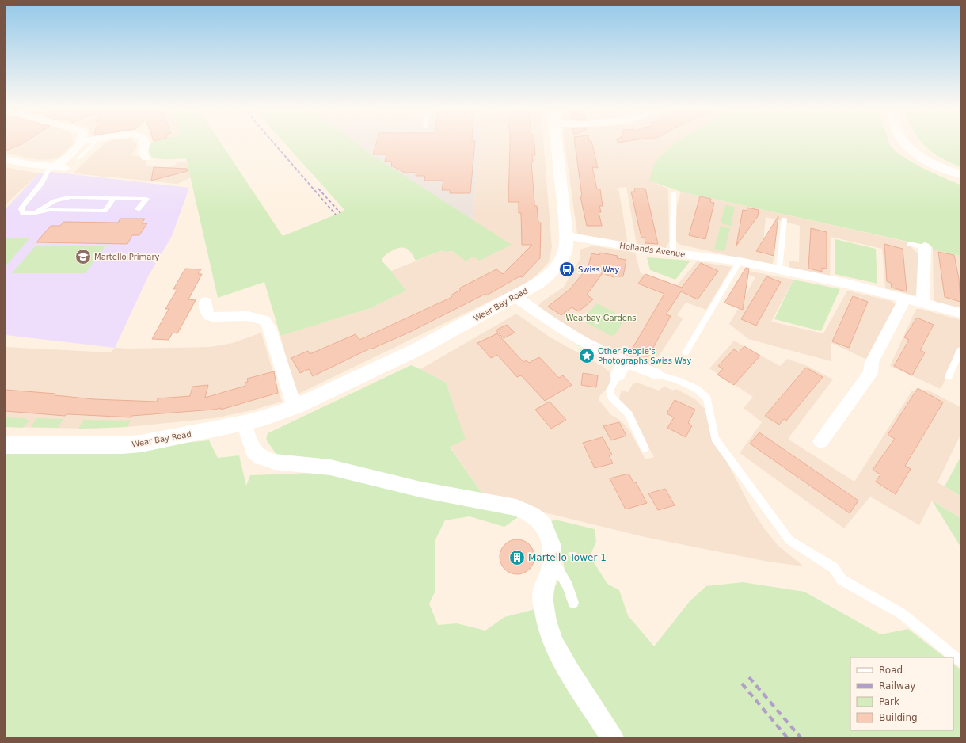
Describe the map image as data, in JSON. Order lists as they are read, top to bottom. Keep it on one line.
{"streets":{"street":["Hollands Avenue","Wear Bay Road"]},"crossings":[["Hollands Avenue","Wear Bay Road"]],"parks":["Wearbay Gardens"],"places":{"school or university":["Martello Primary"],"bus stop":["Swiss Way"],"place":["Other People's Photographs Swiss Way"],"building":["Martello Tower 1"]},"legend":["Road","Railway","Park","Building"]}
